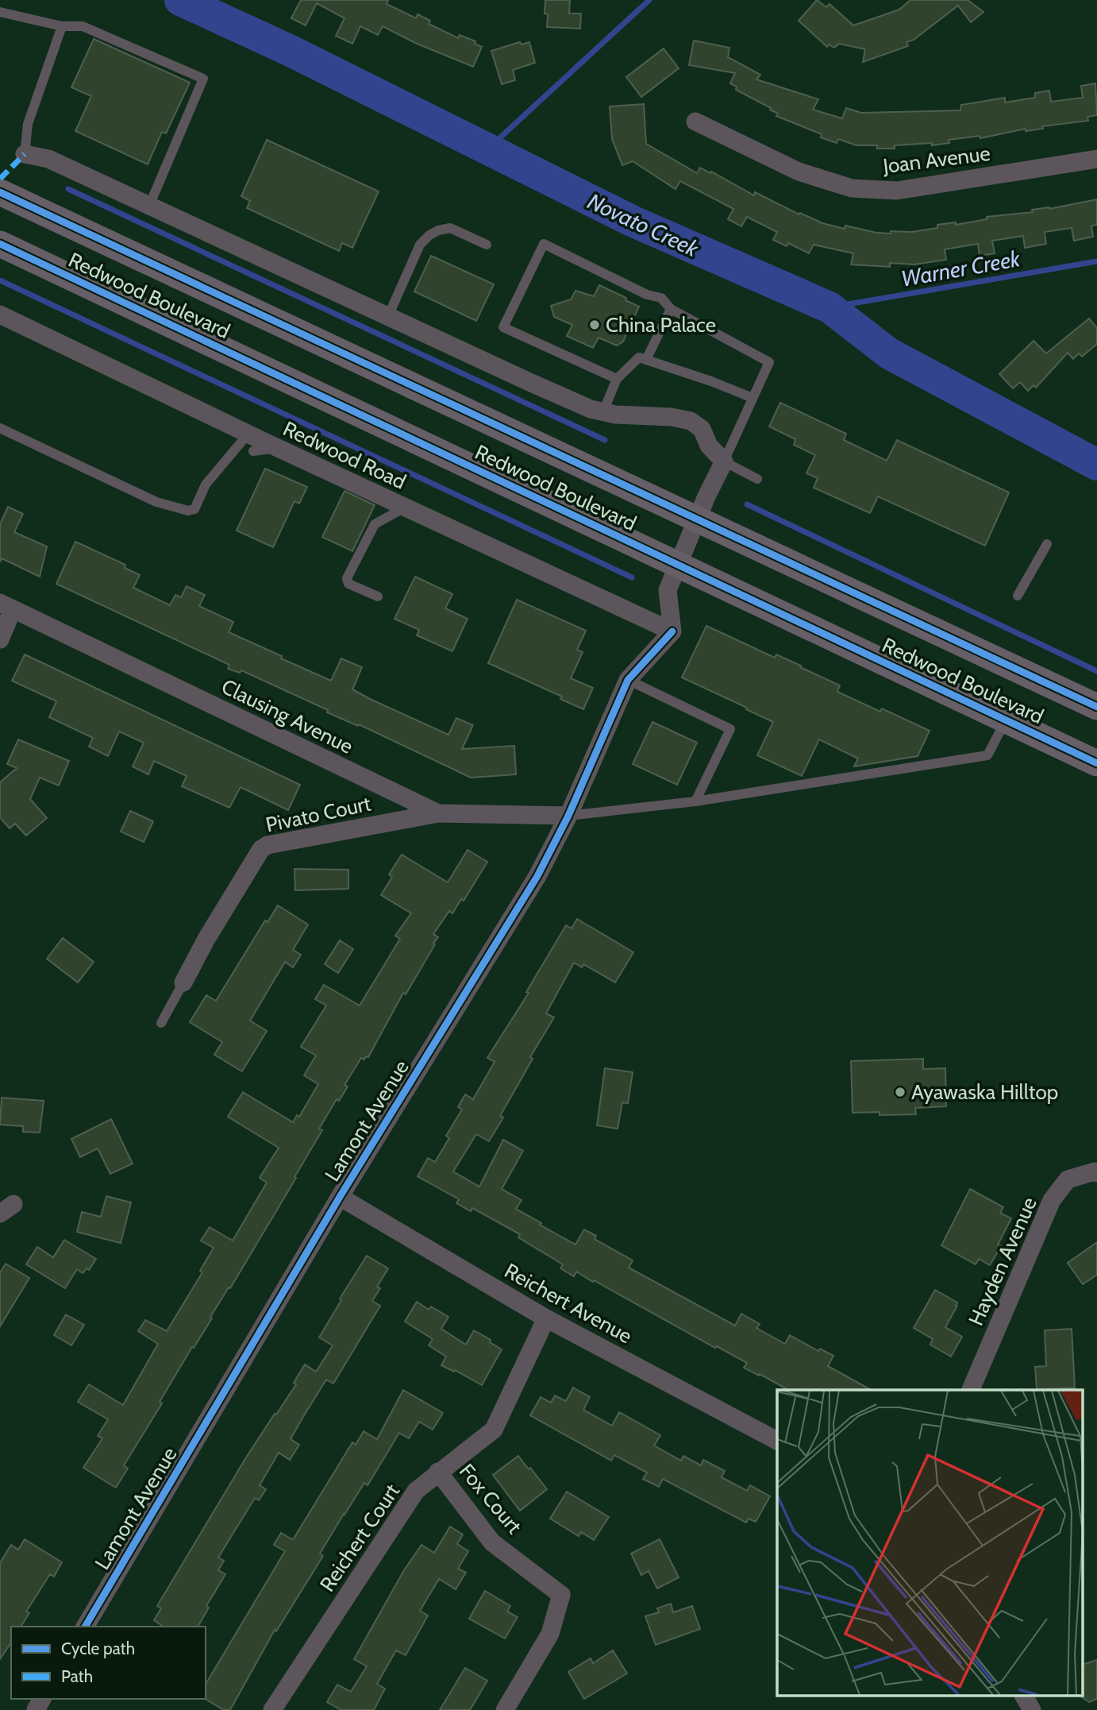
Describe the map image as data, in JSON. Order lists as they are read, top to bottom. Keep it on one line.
{"streets":{"main road":["Redwood Boulevard"],"street":["Joan Avenue","Redwood Road","Clausing Avenue","Pivato Court","Lamont Avenue","Hayden Avenue","Reichert Avenue","Fox Court","Reichert Court"]},"crossings":[["Redwood Road","Lamont Avenue"],["Clausing Avenue","Pivato Court"],["Clausing Avenue","Lamont Avenue"],["Lamont Avenue","Reichert Avenue"],["Reichert Avenue","Reichert Court"],["Fox Court","Reichert Court"]],"water":["Novato Creek","Warner Creek"],"places":["China Palace","Ayawaska Hilltop"],"legend":["Cycle path","Path"]}
